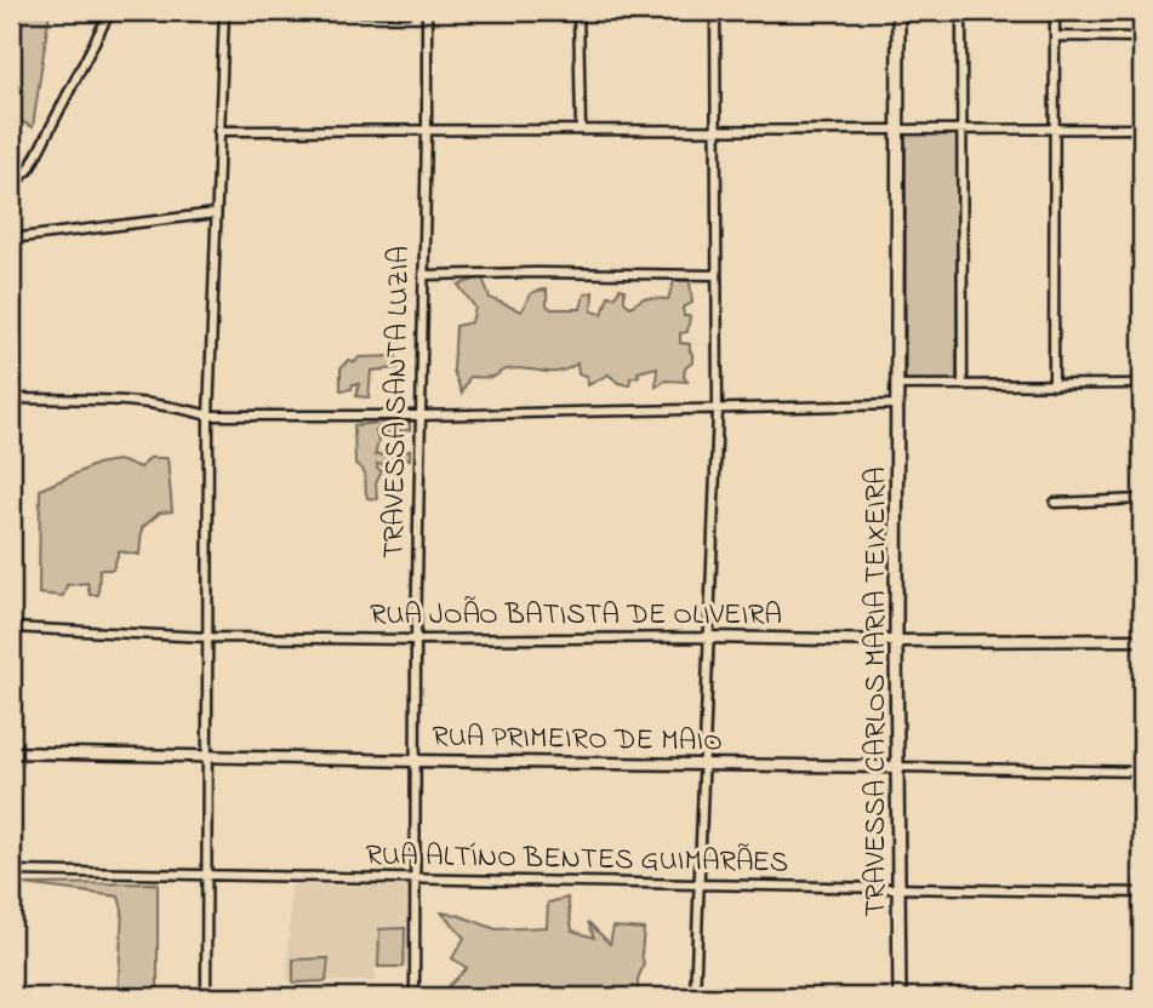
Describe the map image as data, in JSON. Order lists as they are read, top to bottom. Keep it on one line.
{"streets":{"main road":["TRAVESSA CARLOS MARIA TEIXEIRA"],"street":["TRAVESSA SANTA LUZIA","RUA JOÃO BATISTA DE OLIVEIRA","RUA PRIMEIRO DE MAIO","RUA ALTÍNO BENTES GUIMARÃES"]},"crossings":[["TRAVESSA SANTA LUZIA","RUA JOÃO BATISTA DE OLIVEIRA"],["TRAVESSA SANTA LUZIA","RUA PRIMEIRO DE MAIO"],["TRAVESSA SANTA LUZIA","RUA ALTÍNO BENTES GUIMARÃES"],["RUA JOÃO BATISTA DE OLIVEIRA","TRAVESSA CARLOS MARIA TEIXEIRA"],["TRAVESSA CARLOS MARIA TEIXEIRA","RUA PRIMEIRO DE MAIO"],["TRAVESSA CARLOS MARIA TEIXEIRA","RUA ALTÍNO BENTES GUIMARÃES"]]}
